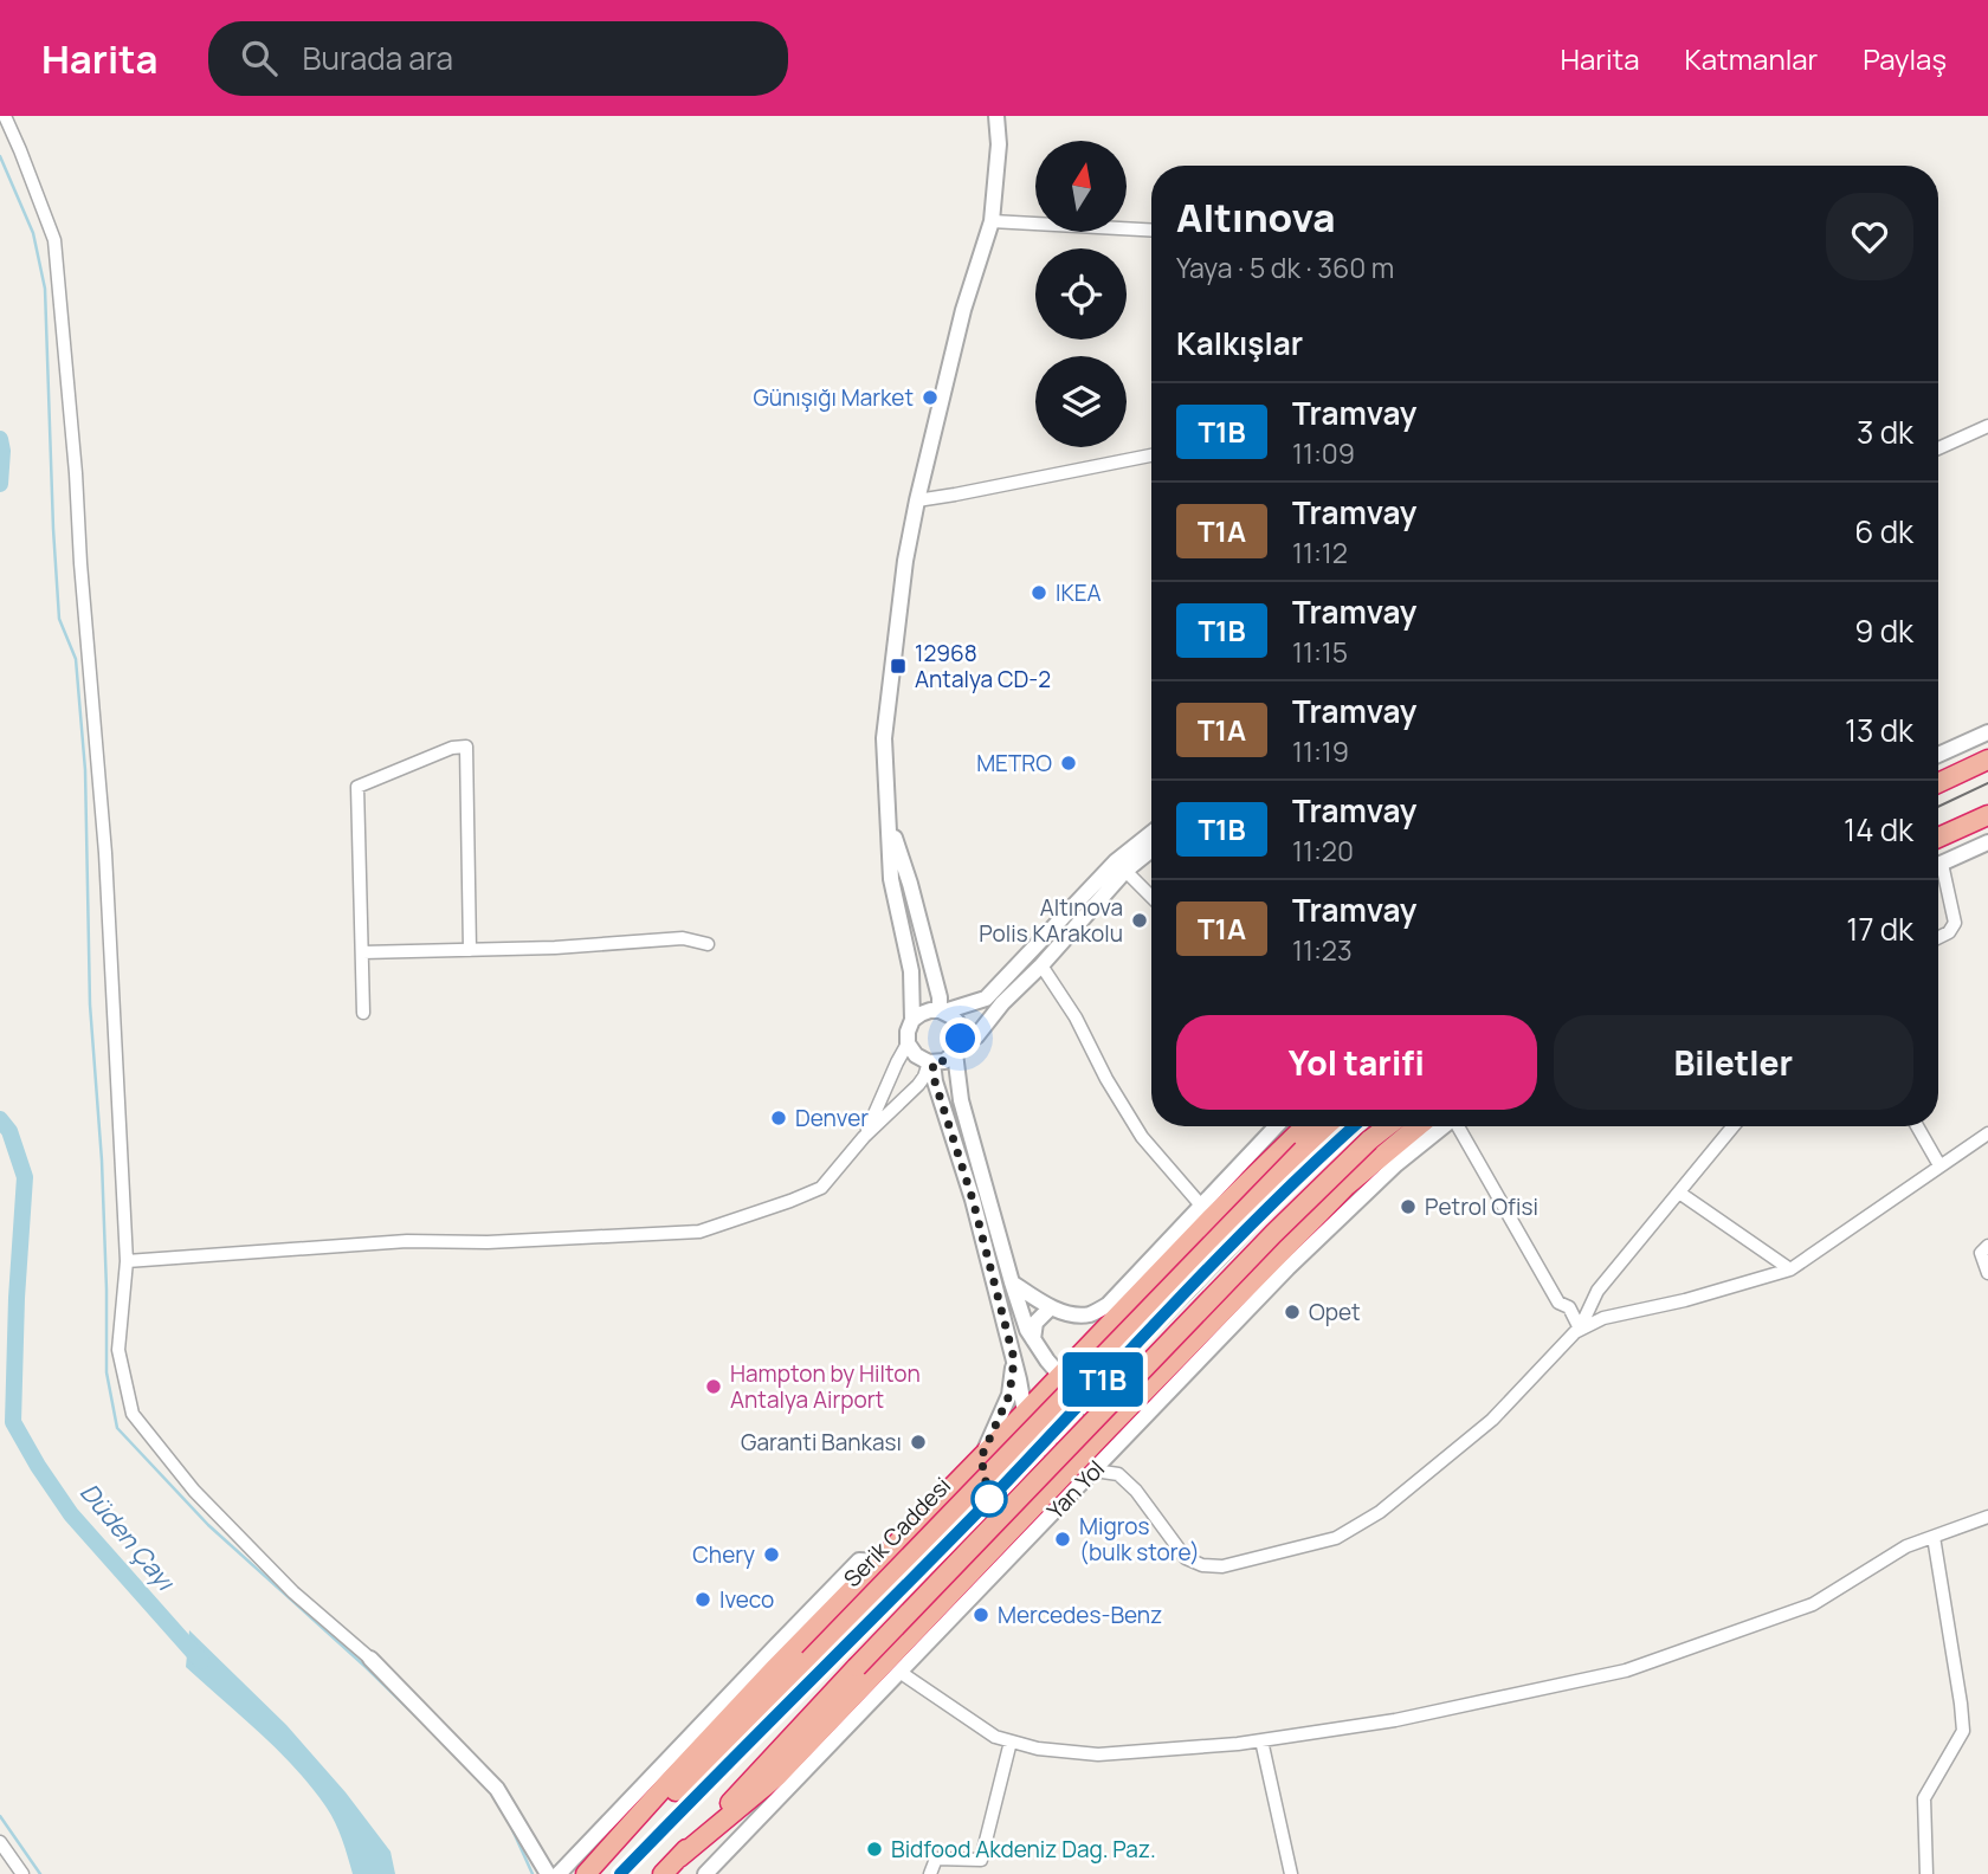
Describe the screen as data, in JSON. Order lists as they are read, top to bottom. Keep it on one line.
{"streets":{"highway":["Serik Caddesi"],"street":["Yan Yol"]},"water":["Düden Çayı"],"places":{"other":["Günışığı Market","IKEA","METRO","Altınova Polis KArakolu","Denver","Petrol Ofisi","Opet","Hampton by Hilton Antalya Airport","Garanti Bankası","Migros (bulk store)","Chery","Iveco","Mercedes-Benz","Bidfood Akdeniz Dag. Paz."],"transit":["12968 Antalya CD-2"]},"lines":["tram line T1B"],"north":"top","page":{"header":"Harita","search":"Burada ara","nav":["Harita","Katmanlar","Paylaş"],"on_map":"T1B","heading":[["Altınova","Yaya · 5 dk · 360 m"],"Kalkışlar"],"list":[{"mark":"T1B","name":"Tramvay","note":"11:09","value":"3 dk"},{"mark":"T1A","name":"Tramvay","note":"11:12","value":"6 dk"},{"mark":"T1B","name":"Tramvay","note":"11:15","value":"9 dk"},{"mark":"T1A","name":"Tramvay","note":"11:19","value":"13 dk"},{"mark":"T1B","name":"Tramvay","note":"11:20","value":"14 dk"},{"mark":"T1A","name":"Tramvay","note":"11:23","value":"17 dk"}],"buttons":["Yol tarifi","Biletler"]}}
